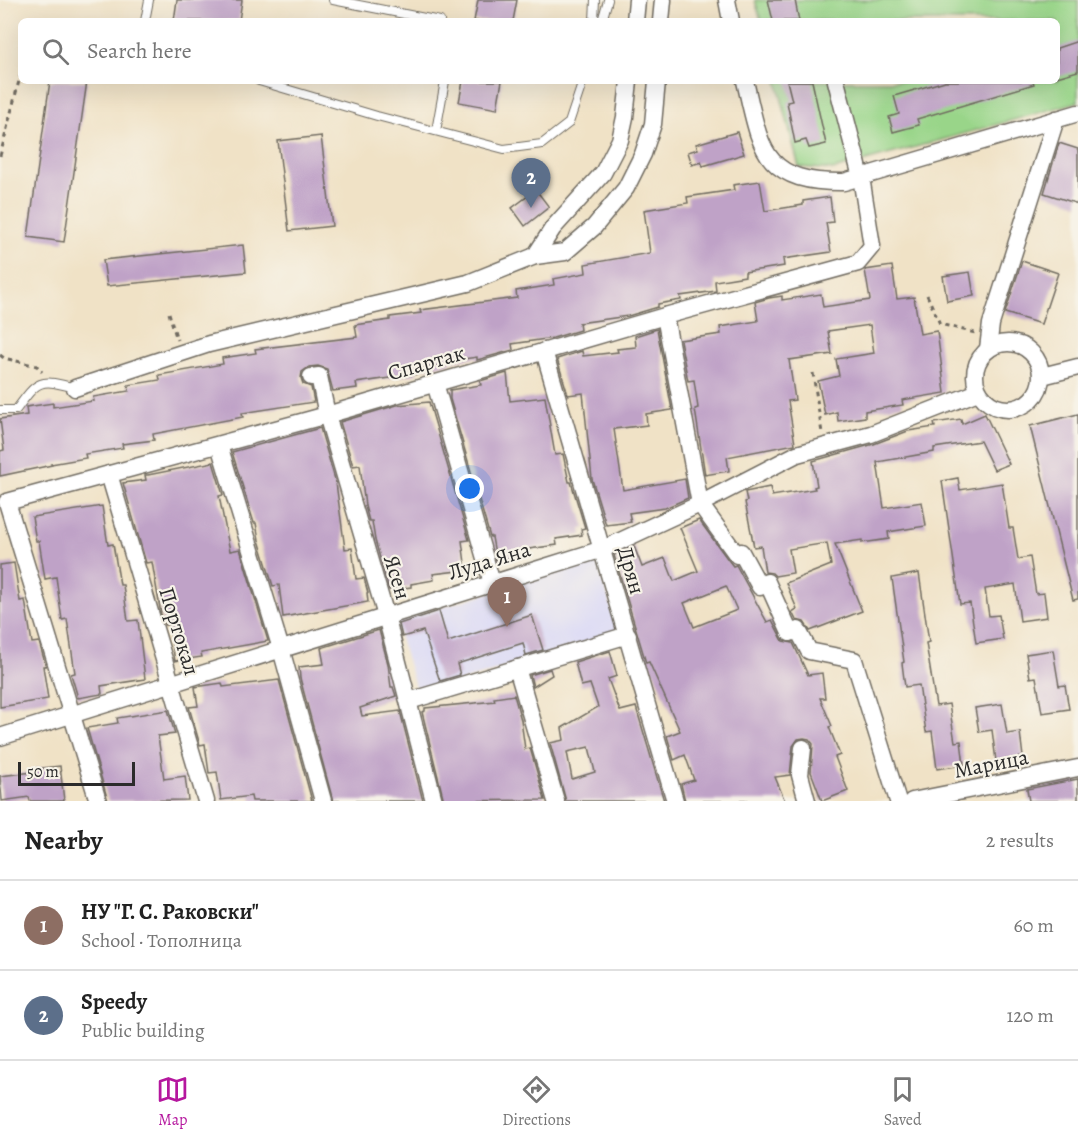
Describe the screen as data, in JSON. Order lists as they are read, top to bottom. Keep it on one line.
{"streets":{"street":["Спартак","Луда Яна","Дрян","Ясен","Портокал","Марица"]},"crossings":[["Спартак","Луда Яна"],["Спартак","Дрян"],["Спартак","Ясен"],["Спартак","Портокал"],["Луда Яна","Дрян"],["Луда Яна","Ясен"],["Луда Яна","Портокал"]],"scale_bar":"50 m","page":{"search":"Search here","pins":["2","1"],"scale":"50 m","heading":["Nearby","2 results"],"list":[{"mark":"1","name":"НУ \"Г. С. Раковски\"","note":"School · Тополница","value":"60 m"},{"mark":"2","name":"Speedy","note":"Public building","value":"120 m"}],"nav":["Map","Directions","Saved"]}}
